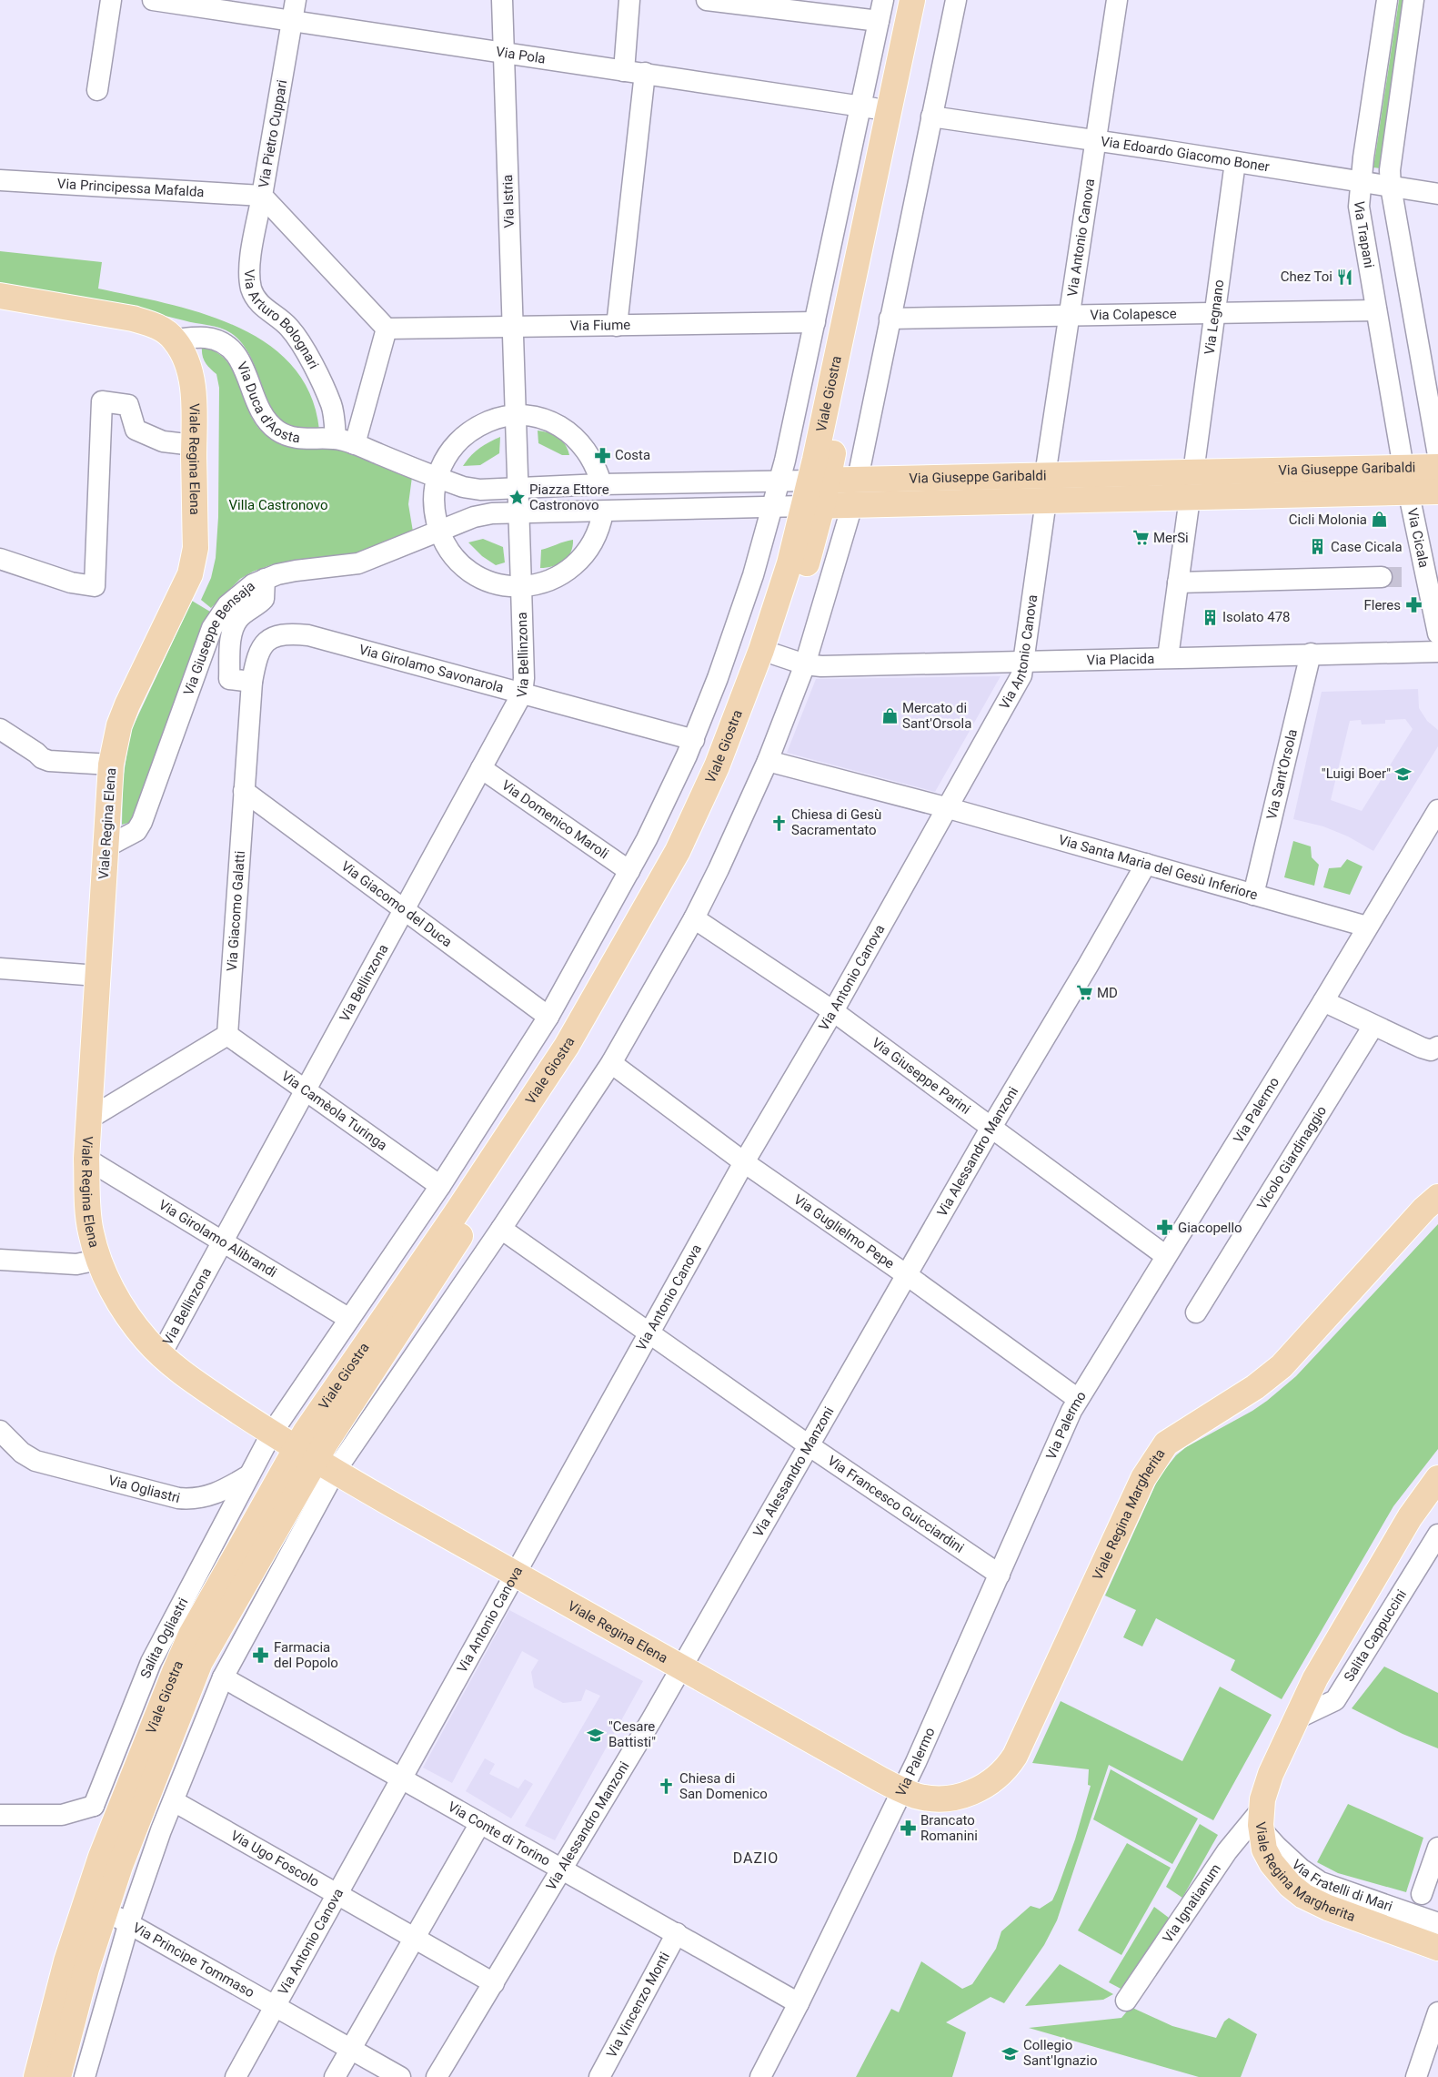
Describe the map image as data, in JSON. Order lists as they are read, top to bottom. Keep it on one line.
{"streets":{"main road":["Viale Giostra","Viale Regina Elena","Via Giuseppe Garibaldi","Viale Regina Margherita"],"street":["Via Pola","Via Pietro Cuppari","Via Edoardo Giacomo Boner","Via Principessa Mafalda","Via Istria","Via Trapani","Via Antonio Canova","Via Colapesce","Via Legnano","Via Arturo Bolognari","Via Fiume","Via Duca d'Aosta","Via Cicala","Via Giuseppe Bensaja","Via Bellinzona","Via Placida","Via Girolamo Savonarola","Via Sant'Orsola","Via Domenico Maroli","Via Santa Maria del Gesù Inferiore","Via Giacomo del Duca","Via Giacomo Galatti","Via Giuseppe Parini","Via Camèola Turinga","Via Palermo","Via Alessandro Manzoni","Vicolo Giardinaggio","Via Guglielmo Pepe","Via Girolamo Alibrandi","Via Ogliastri","Via Francesco Guicciardini","Salita Cappuccini","Salita Ogliastri","Via Conte di Torino","Via Ugo Foscolo","Via Fratelli di Mari","Via Ignatianum","Via Principe Tommaso","Via Vincenzo Monti"]},"crossings":[["Via Pola","Via Pietro Cuppari"],["Via Pola","Via Istria"],["Via Pola","Viale Giostra"],["Via Pietro Cuppari","Via Principessa Mafalda"],["Via Pietro Cuppari","Via Arturo Bolognari"],["Via Pietro Cuppari","Via Fiume"],["Via Edoardo Giacomo Boner","Via Trapani"],["Via Edoardo Giacomo Boner","Via Antonio Canova"],["Via Edoardo Giacomo Boner","Via Legnano"],["Via Edoardo Giacomo Boner","Viale Giostra"],["Via Principessa Mafalda","Via Arturo Bolognari"],["Via Istria","Via Fiume"],["Via Istria","Via Duca d'Aosta"],["Via Istria","Via Giuseppe Garibaldi"],["Via Istria","Via Giuseppe Bensaja"],["Via Istria","Via Bellinzona"],["Via Trapani","Via Colapesce"],["Via Trapani","Via Giuseppe Garibaldi"],["Via Trapani","Via Cicala"],["Via Antonio Canova","Via Colapesce"],["Via Antonio Canova","Viale Regina Elena"],["Via Antonio Canova","Via Giuseppe Garibaldi"],["Via Antonio Canova","Via Placida"],["Via Antonio Canova","Via Santa Maria del Gesù Inferiore"],["Via Antonio Canova","Via Giuseppe Parini"],["Via Antonio Canova","Via Guglielmo Pepe"],["Via Antonio Canova","Via Francesco Guicciardini"],["Via Antonio Canova","Via Conte di Torino"],["Via Antonio Canova","Via Ugo Foscolo"],["Via Antonio Canova","Via Principe Tommaso"],["Via Colapesce","Via Legnano"],["Via Colapesce","Viale Giostra"],["Via Legnano","Via Giuseppe Garibaldi"],["Via Arturo Bolognari","Via Duca d'Aosta"],["Via Fiume","Viale Giostra"],["Viale Giostra","Viale Regina Elena"],["Viale Giostra","Via Giuseppe Garibaldi"],["Viale Giostra","Via Placida"],["Viale Giostra","Via Girolamo Savonarola"],["Viale Giostra","Via Domenico Maroli"],["Viale Giostra","Via Santa Maria del Gesù Inferiore"],["Viale Giostra","Via Giacomo del Duca"],["Viale Giostra","Via Giuseppe Parini"],["Viale Giostra","Via Camèola Turinga"],["Viale Giostra","Via Guglielmo Pepe"],["Viale Giostra","Via Girolamo Alibrandi"],["Viale Giostra","Via Ogliastri"],["Viale Giostra","Via Francesco Guicciardini"],["Viale Giostra","Via Conte di Torino"],["Viale Giostra","Via Ugo Foscolo"],["Viale Giostra","Via Principe Tommaso"],["Via Duca d'Aosta","Viale Regina Elena"],["Via Duca d'Aosta","Via Giuseppe Garibaldi"],["Viale Regina Elena","Via Giuseppe Bensaja"],["Viale Regina Elena","Via Bellinzona"],["Viale Regina Elena","Via Palermo"],["Viale Regina Elena","Via Alessandro Manzoni"],["Viale Regina Elena","Via Girolamo Alibrandi"],["Viale Regina Elena","Via Ogliastri"],["Viale Regina Elena","Viale Regina Margherita"],["Via Giuseppe Garibaldi","Via Cicala"],["Via Giuseppe Garibaldi","Via Giuseppe Bensaja"],["Via Giuseppe Garibaldi","Via Bellinzona"],["Via Giuseppe Bensaja","Via Bellinzona"],["Via Bellinzona","Via Girolamo Savonarola"],["Via Bellinzona","Via Domenico Maroli"],["Via Bellinzona","Via Giacomo del Duca"],["Via Bellinzona","Via Camèola Turinga"],["Via Bellinzona","Via Girolamo Alibrandi"],["Via Placida","Via Sant'Orsola"],["Via Girolamo Savonarola","Via Giacomo Galatti"],["Via Sant'Orsola","Via Santa Maria del Gesù Inferiore"],["Via Santa Maria del Gesù Inferiore","Via Palermo"],["Via Santa Maria del Gesù Inferiore","Via Alessandro Manzoni"],["Via Giacomo del Duca","Via Giacomo Galatti"],["Via Giacomo Galatti","Via Camèola Turinga"],["Via Giuseppe Parini","Via Palermo"],["Via Giuseppe Parini","Via Alessandro Manzoni"],["Via Palermo","Via Guglielmo Pepe"],["Via Palermo","Via Francesco Guicciardini"],["Via Palermo","Viale Regina Margherita"],["Via Palermo","Via Conte di Torino"],["Via Alessandro Manzoni","Via Guglielmo Pepe"],["Via Alessandro Manzoni","Via Francesco Guicciardini"],["Via Alessandro Manzoni","Via Conte di Torino"],["Via Alessandro Manzoni","Via Ugo Foscolo"],["Via Ogliastri","Salita Ogliastri"],["Viale Regina Margherita","Salita Cappuccini"],["Viale Regina Margherita","Via Fratelli di Mari"],["Viale Regina Margherita","Via Ignatianum"],["Via Conte di Torino","Via Vincenzo Monti"],["Via Fratelli di Mari","Via Ignatianum"]],"districts":["DAZIO"],"parks":["Villa Castronovo"],"places":{"restaurant":["Chez Toi"],"pharmacy":["Costa","Fleres","Giacopello","Farmacia del Popolo","Brancato Romanini"],"place":["Piazza Ettore Castronovo"],"shop":["Cicli Molonia","Mercato di Sant'Orsola"],"supermarket":["MerSi","MD"],"building":["Case Cicala","Isolato 478"],"school or university":["\"Luigi Boer\"","\"Cesare Battisti\"","Collegio Sant'Ignazio"],"church":["Chiesa di Gesù Sacramentato","Chiesa di San Domenico"]}}
